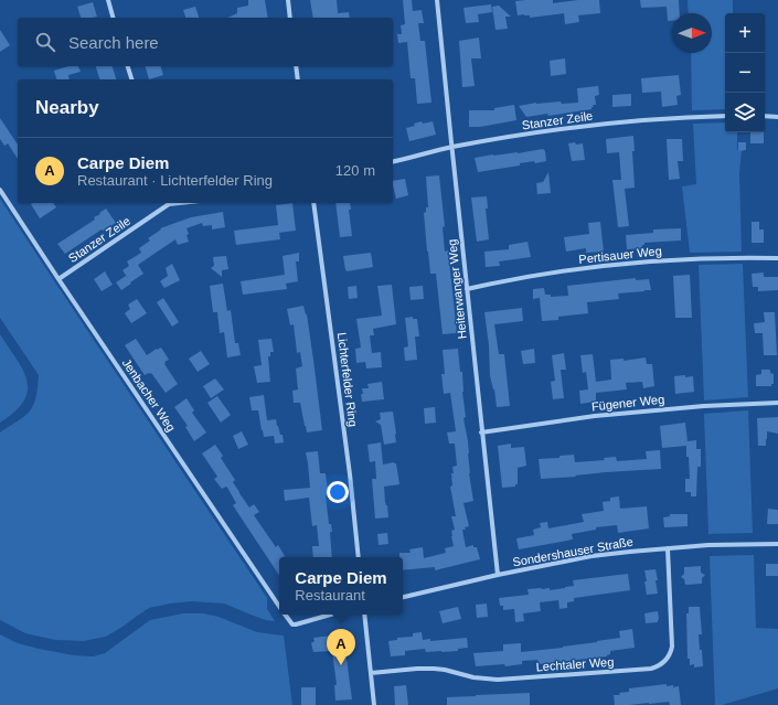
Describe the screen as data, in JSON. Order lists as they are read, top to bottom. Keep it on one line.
{"streets":{"street":["Stanzer Zeile","Pertisauer Weg","Heiterwanger Weg","Lichterfelder Ring","Jenbacher Weg","Fügener Weg","Sondershauser Straße","Lechtaler Weg"]},"crossings":[["Stanzer Zeile","Heiterwanger Weg"],["Stanzer Zeile","Jenbacher Weg"],["Pertisauer Weg","Heiterwanger Weg"],["Heiterwanger Weg","Fügener Weg"],["Heiterwanger Weg","Sondershauser Straße"],["Sondershauser Straße","Lechtaler Weg"]],"north":"right","page":{"map_buttons":["+","−"],"search":"Search here","heading":"Nearby","list":[{"mark":"A","name":"Carpe Diem","note":"Restaurant · Lichterfelder Ring","value":"120 m"}],"popup":["Carpe Diem","Restaurant"],"pins":"A"}}
